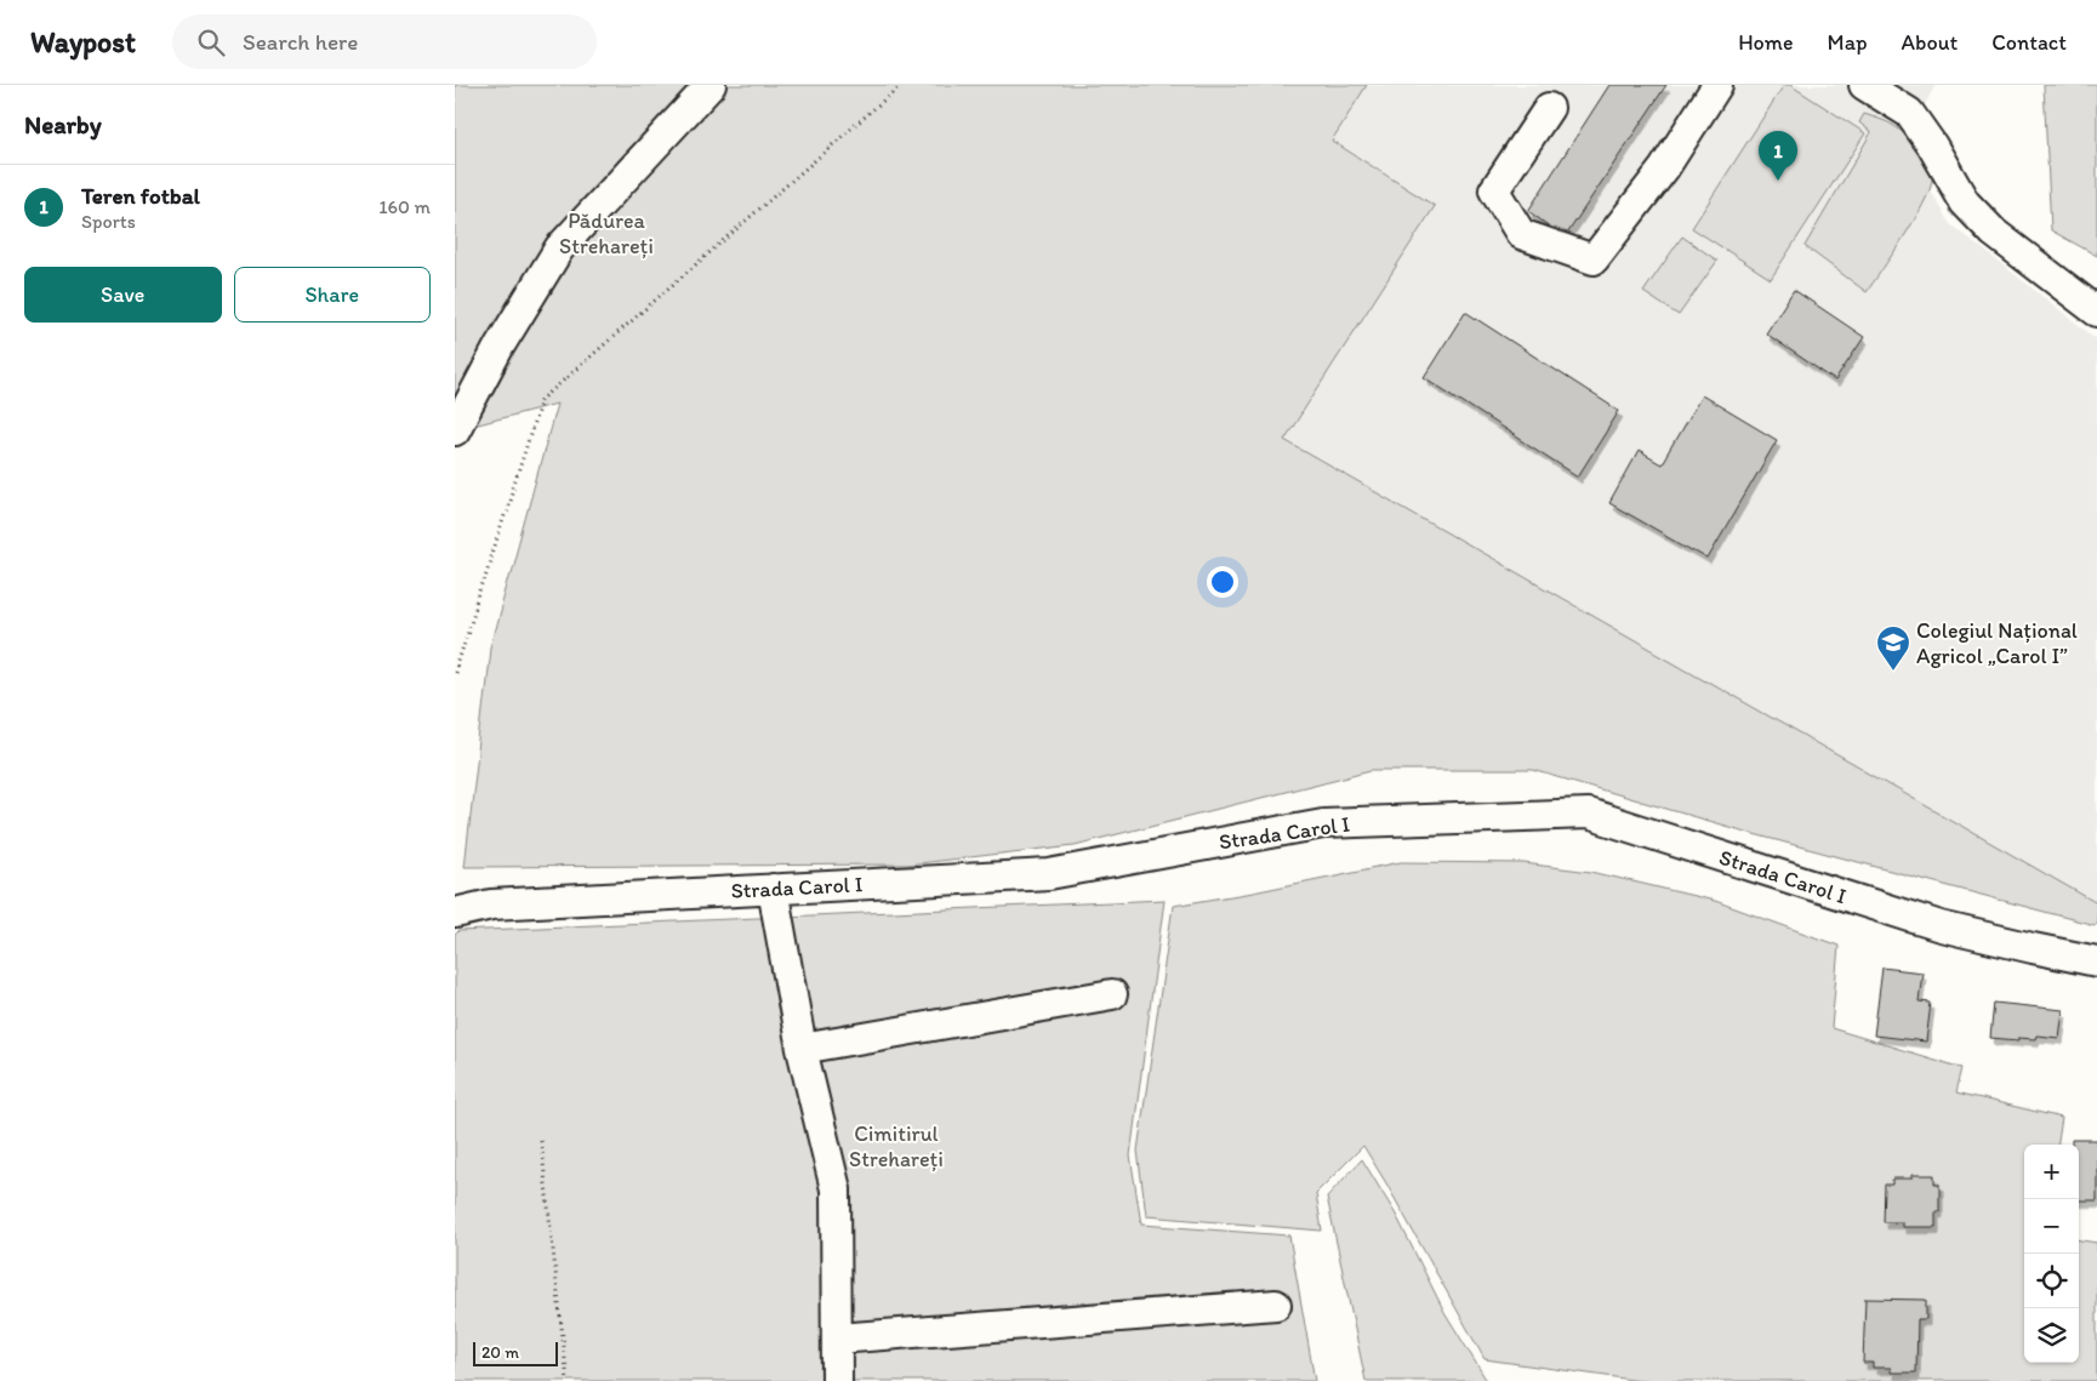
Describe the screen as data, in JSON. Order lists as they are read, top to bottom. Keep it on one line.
{"streets":{"street":["Strada Carol I"]},"parks":["Pădurea Strehareți","Cimitirul Strehareți"],"places":{"school or university":["Colegiul Național Agricol „Carol I”"]},"scale_bar":"20 m","page":{"header":"Waypost","search":"Search here","nav":["Home","Map","About","Contact"],"heading":"Nearby","pins":"1","list":[{"mark":"1","name":"Teren fotbal","note":"Sports","value":"160 m"}],"buttons":["Save","Share"],"map_buttons":["+","−"],"scale":"20 m"}}
